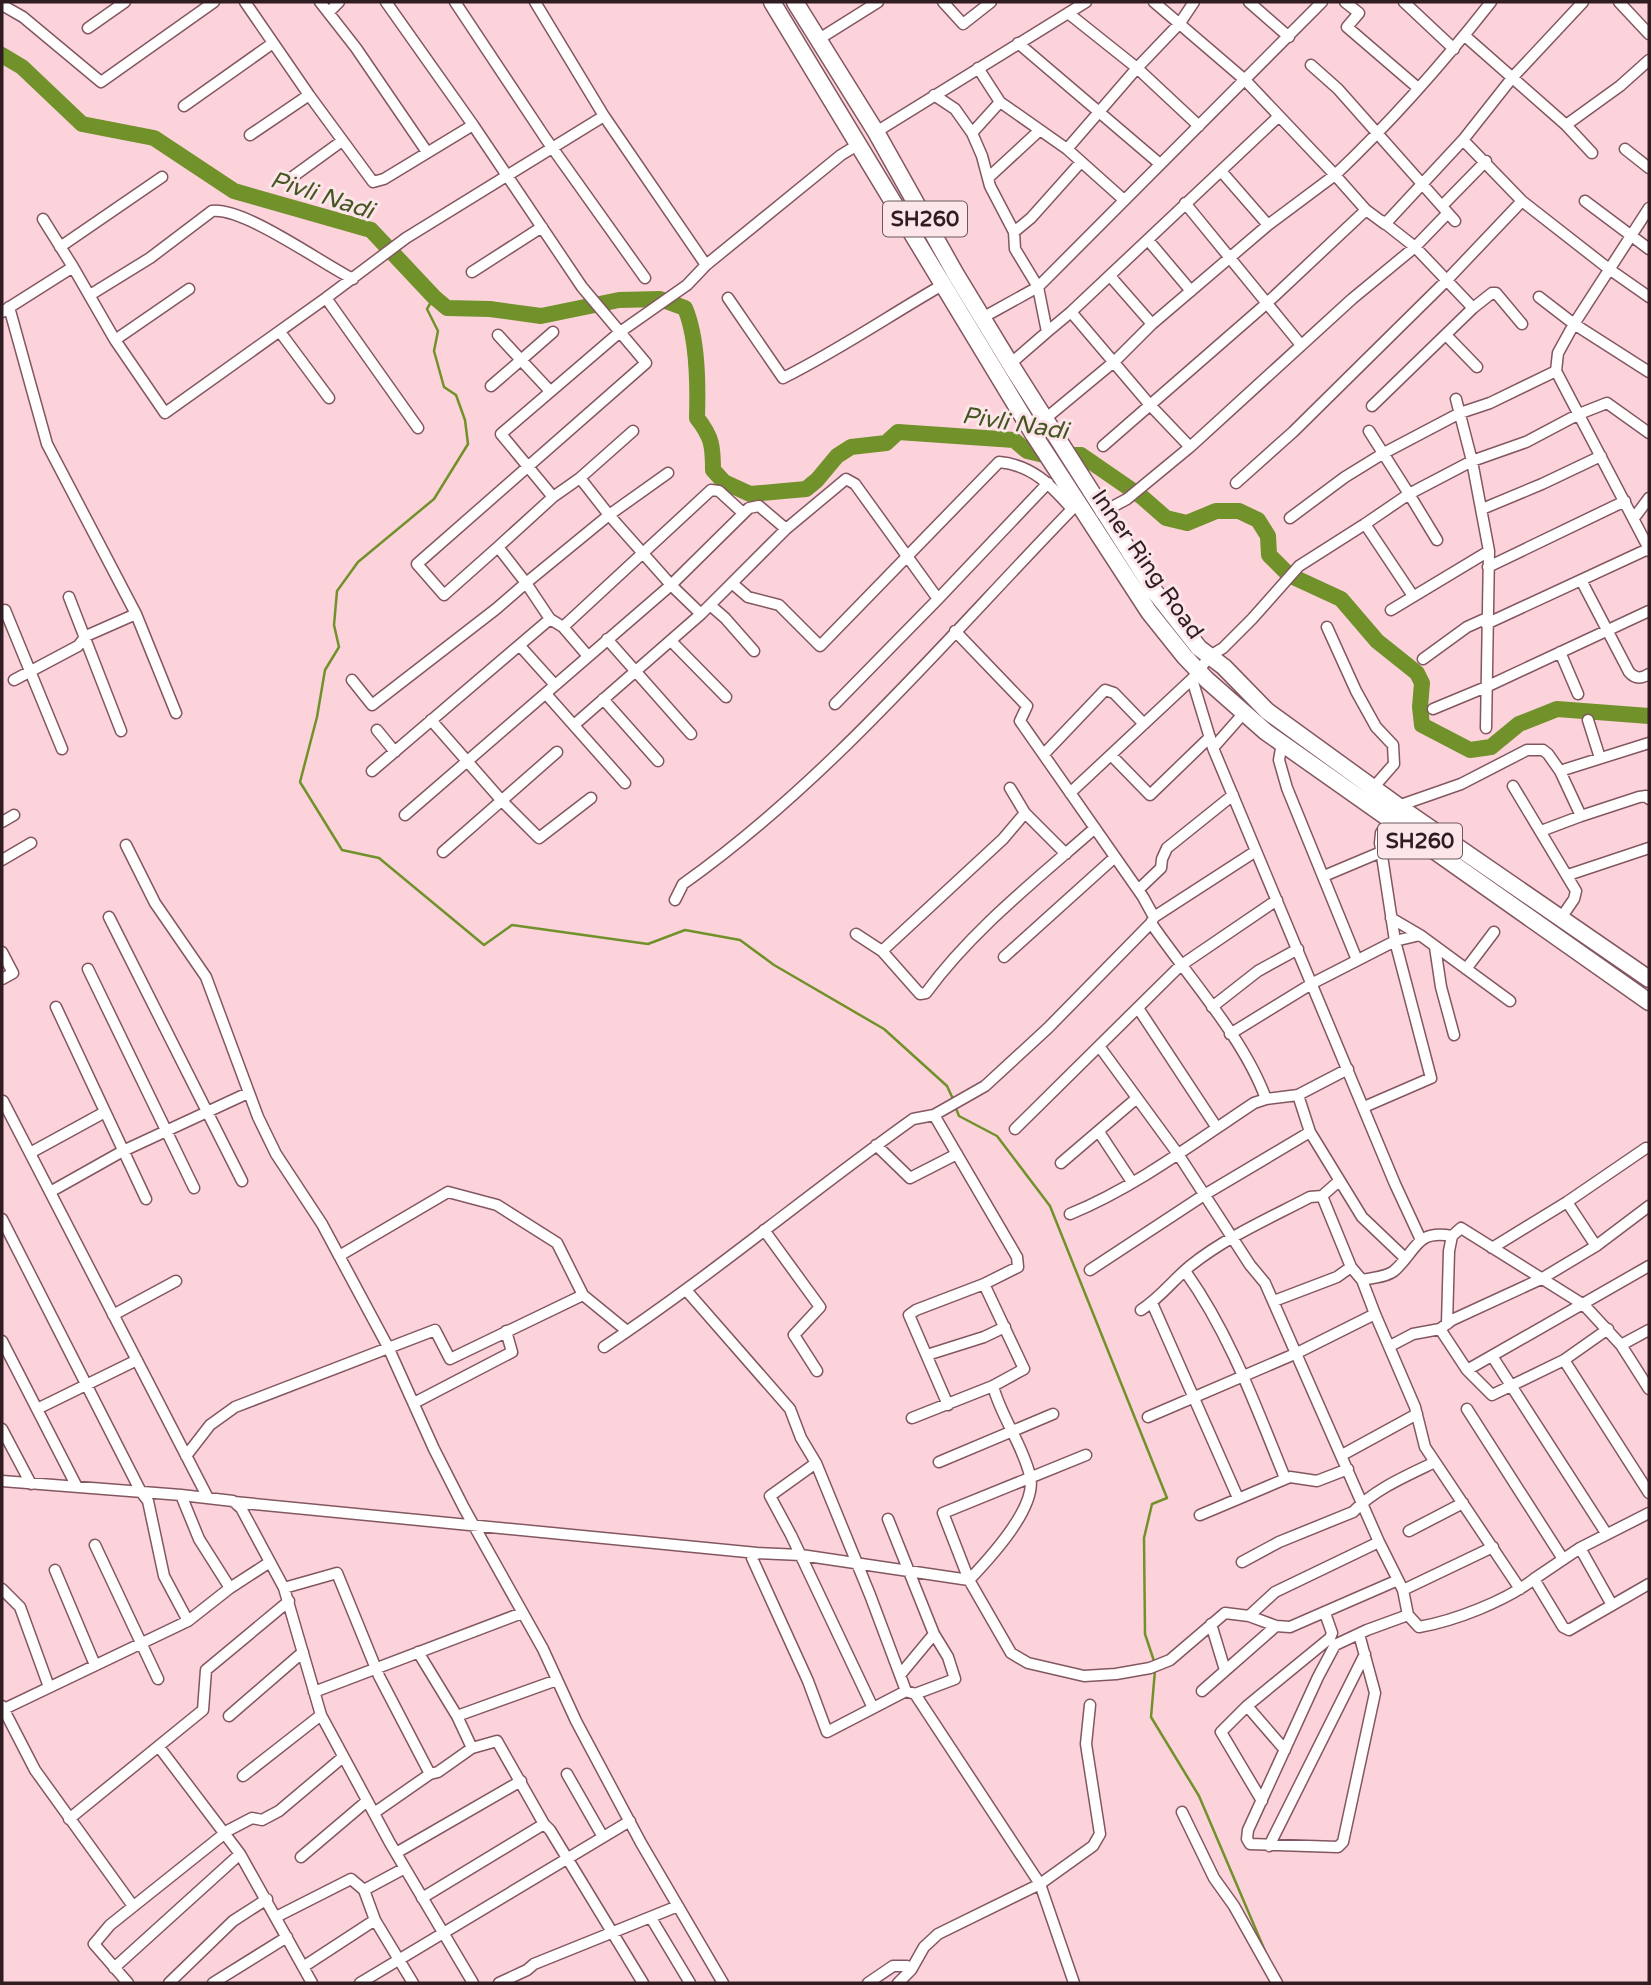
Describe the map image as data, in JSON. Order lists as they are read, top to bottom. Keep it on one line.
{"streets":{"highway":["SH260","Inner Ring Road"]},"water":["Pivli Nadi"]}
